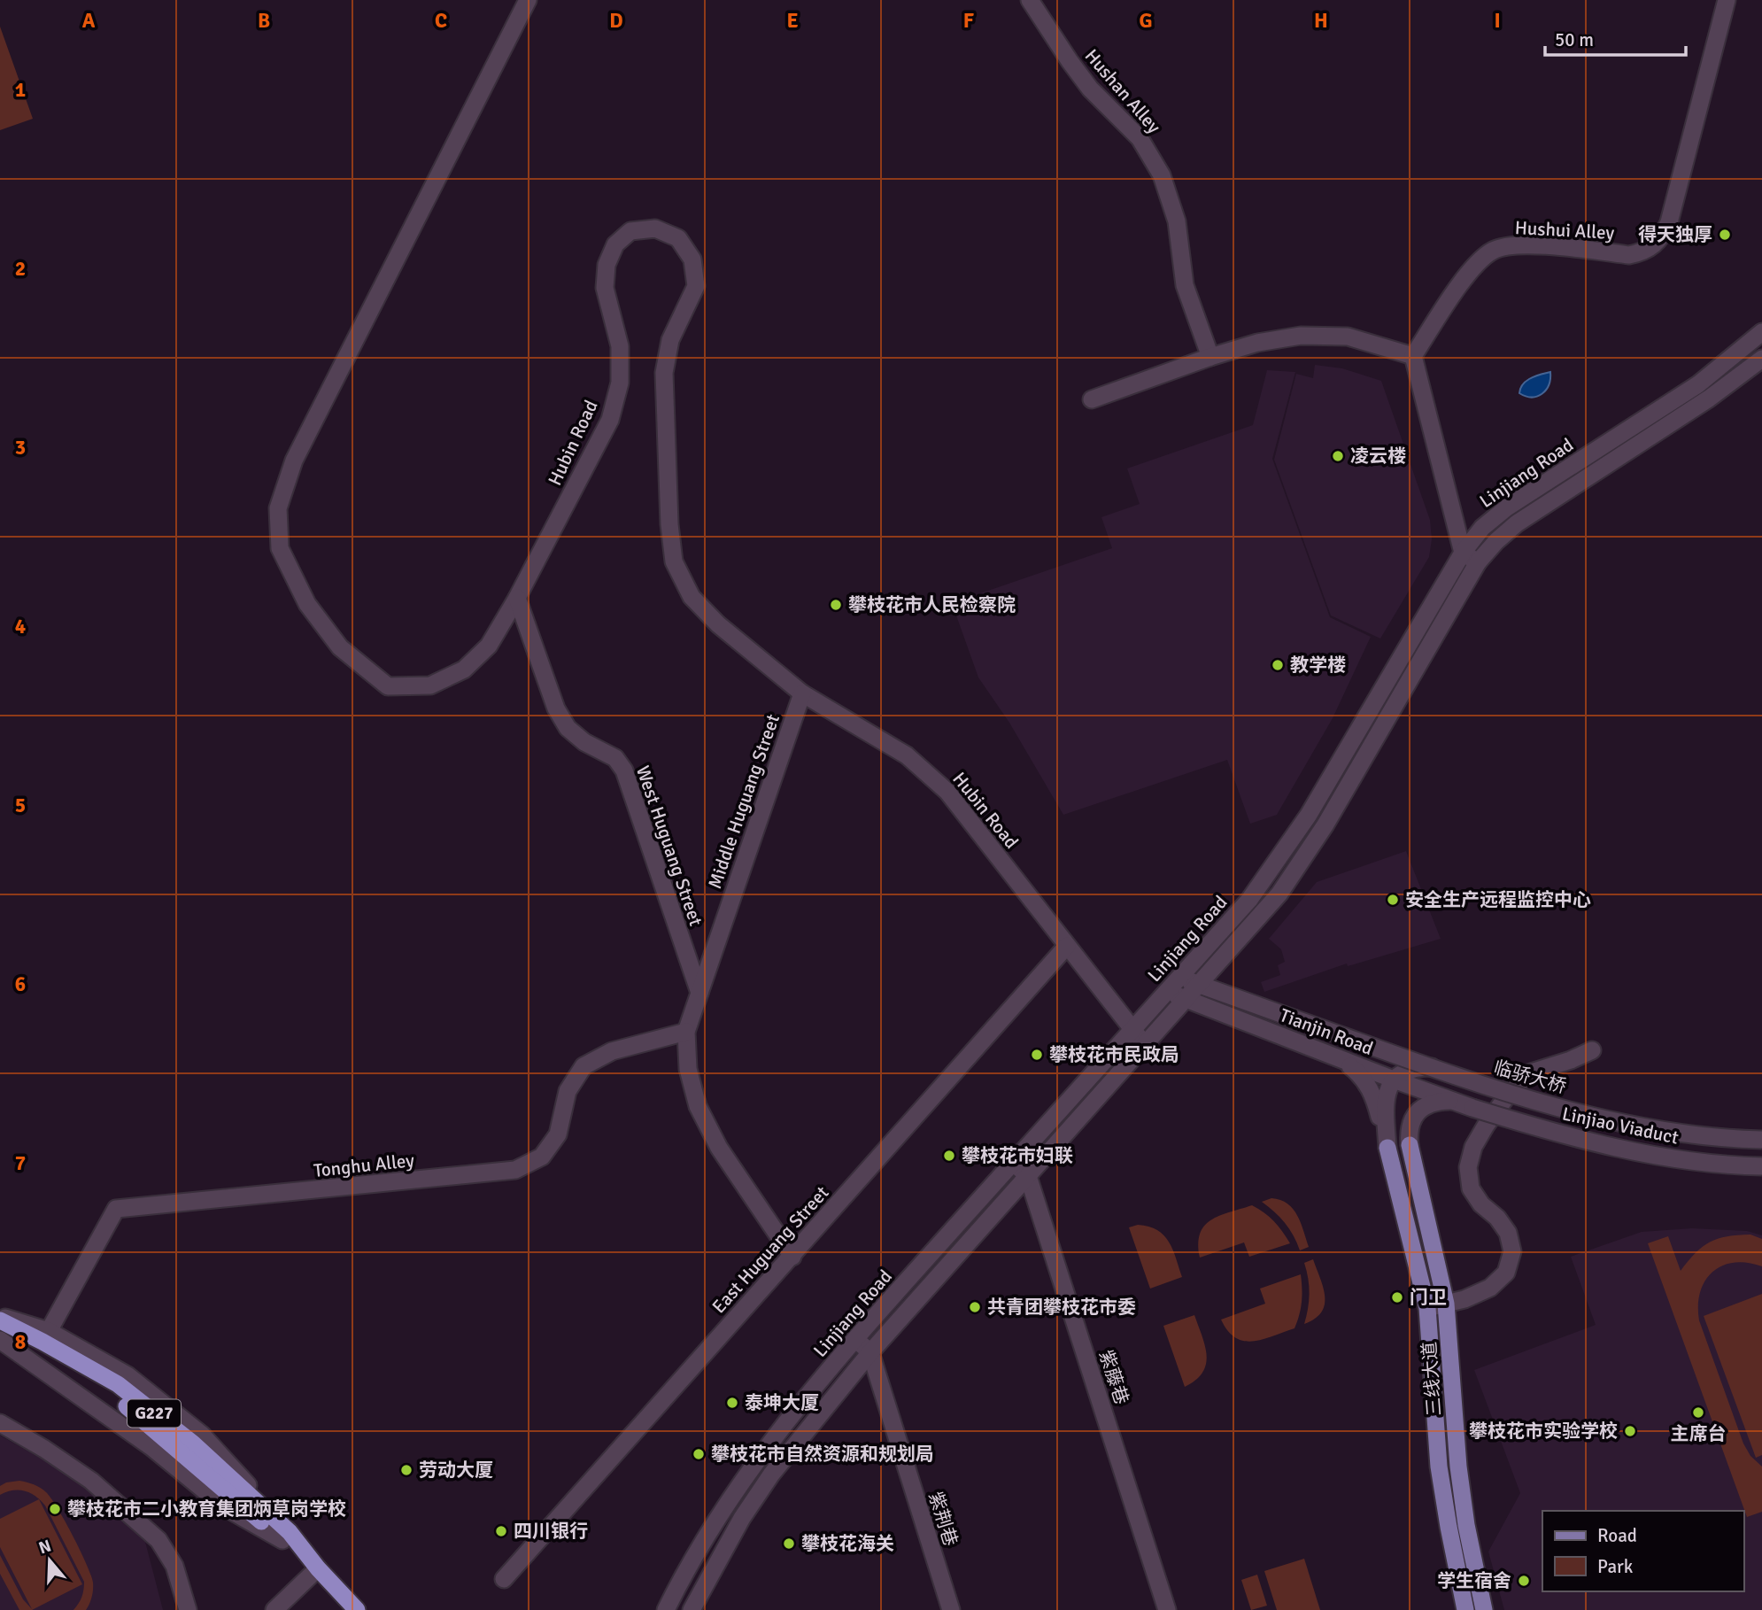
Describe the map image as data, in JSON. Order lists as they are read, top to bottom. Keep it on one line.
{"streets":{"highway":["G227"],"main road":["三线大道"],"street":["Hushan Alley","Hushui Alley","Hubin Road","Linjiang Road","Middle Huguang Street","West Huguang Street","Tianjin Road","临骄大桥","Linjiao Viaduct","Tonghu Alley","East Huguang Street","紫藤巷","紫荆巷"]},"crossings":[["Hubin Road","Linjiang Road"],["Hubin Road","Middle Huguang Street"],["Hubin Road","West Huguang Street"],["Hubin Road","East Huguang Street"],["Linjiang Road","Tianjin Road"],["Linjiang Road","临骄大桥"],["Linjiang Road","紫藤巷"],["Linjiang Road","紫荆巷"],["Middle Huguang Street","West Huguang Street"],["Middle Huguang Street","Tonghu Alley"],["Tianjin Road","Linjiao Viaduct"],["Tonghu Alley","G227"]],"places":["得天独厚","凌云楼","攀枝花市人民检察院","教学楼","安全生产远程监控中心","攀枝花市民政局","攀枝花市妇联","门卫","共青团攀枝花市委","泰坤大厦","主席台","攀枝花市实验学校","攀枝花市自然资源和规划局","劳动大厦","攀枝花市二小教育集团炳草岗学校","四川银行","攀枝花海关","学生宿舍"],"legend":["Road","Park"],"scale_bar":"50 m","north":"top","grid":{"columns":["A","B","C","D","E","F","G","H","I"],"rows":["1","2","3","4","5","6","7","8"]}}
